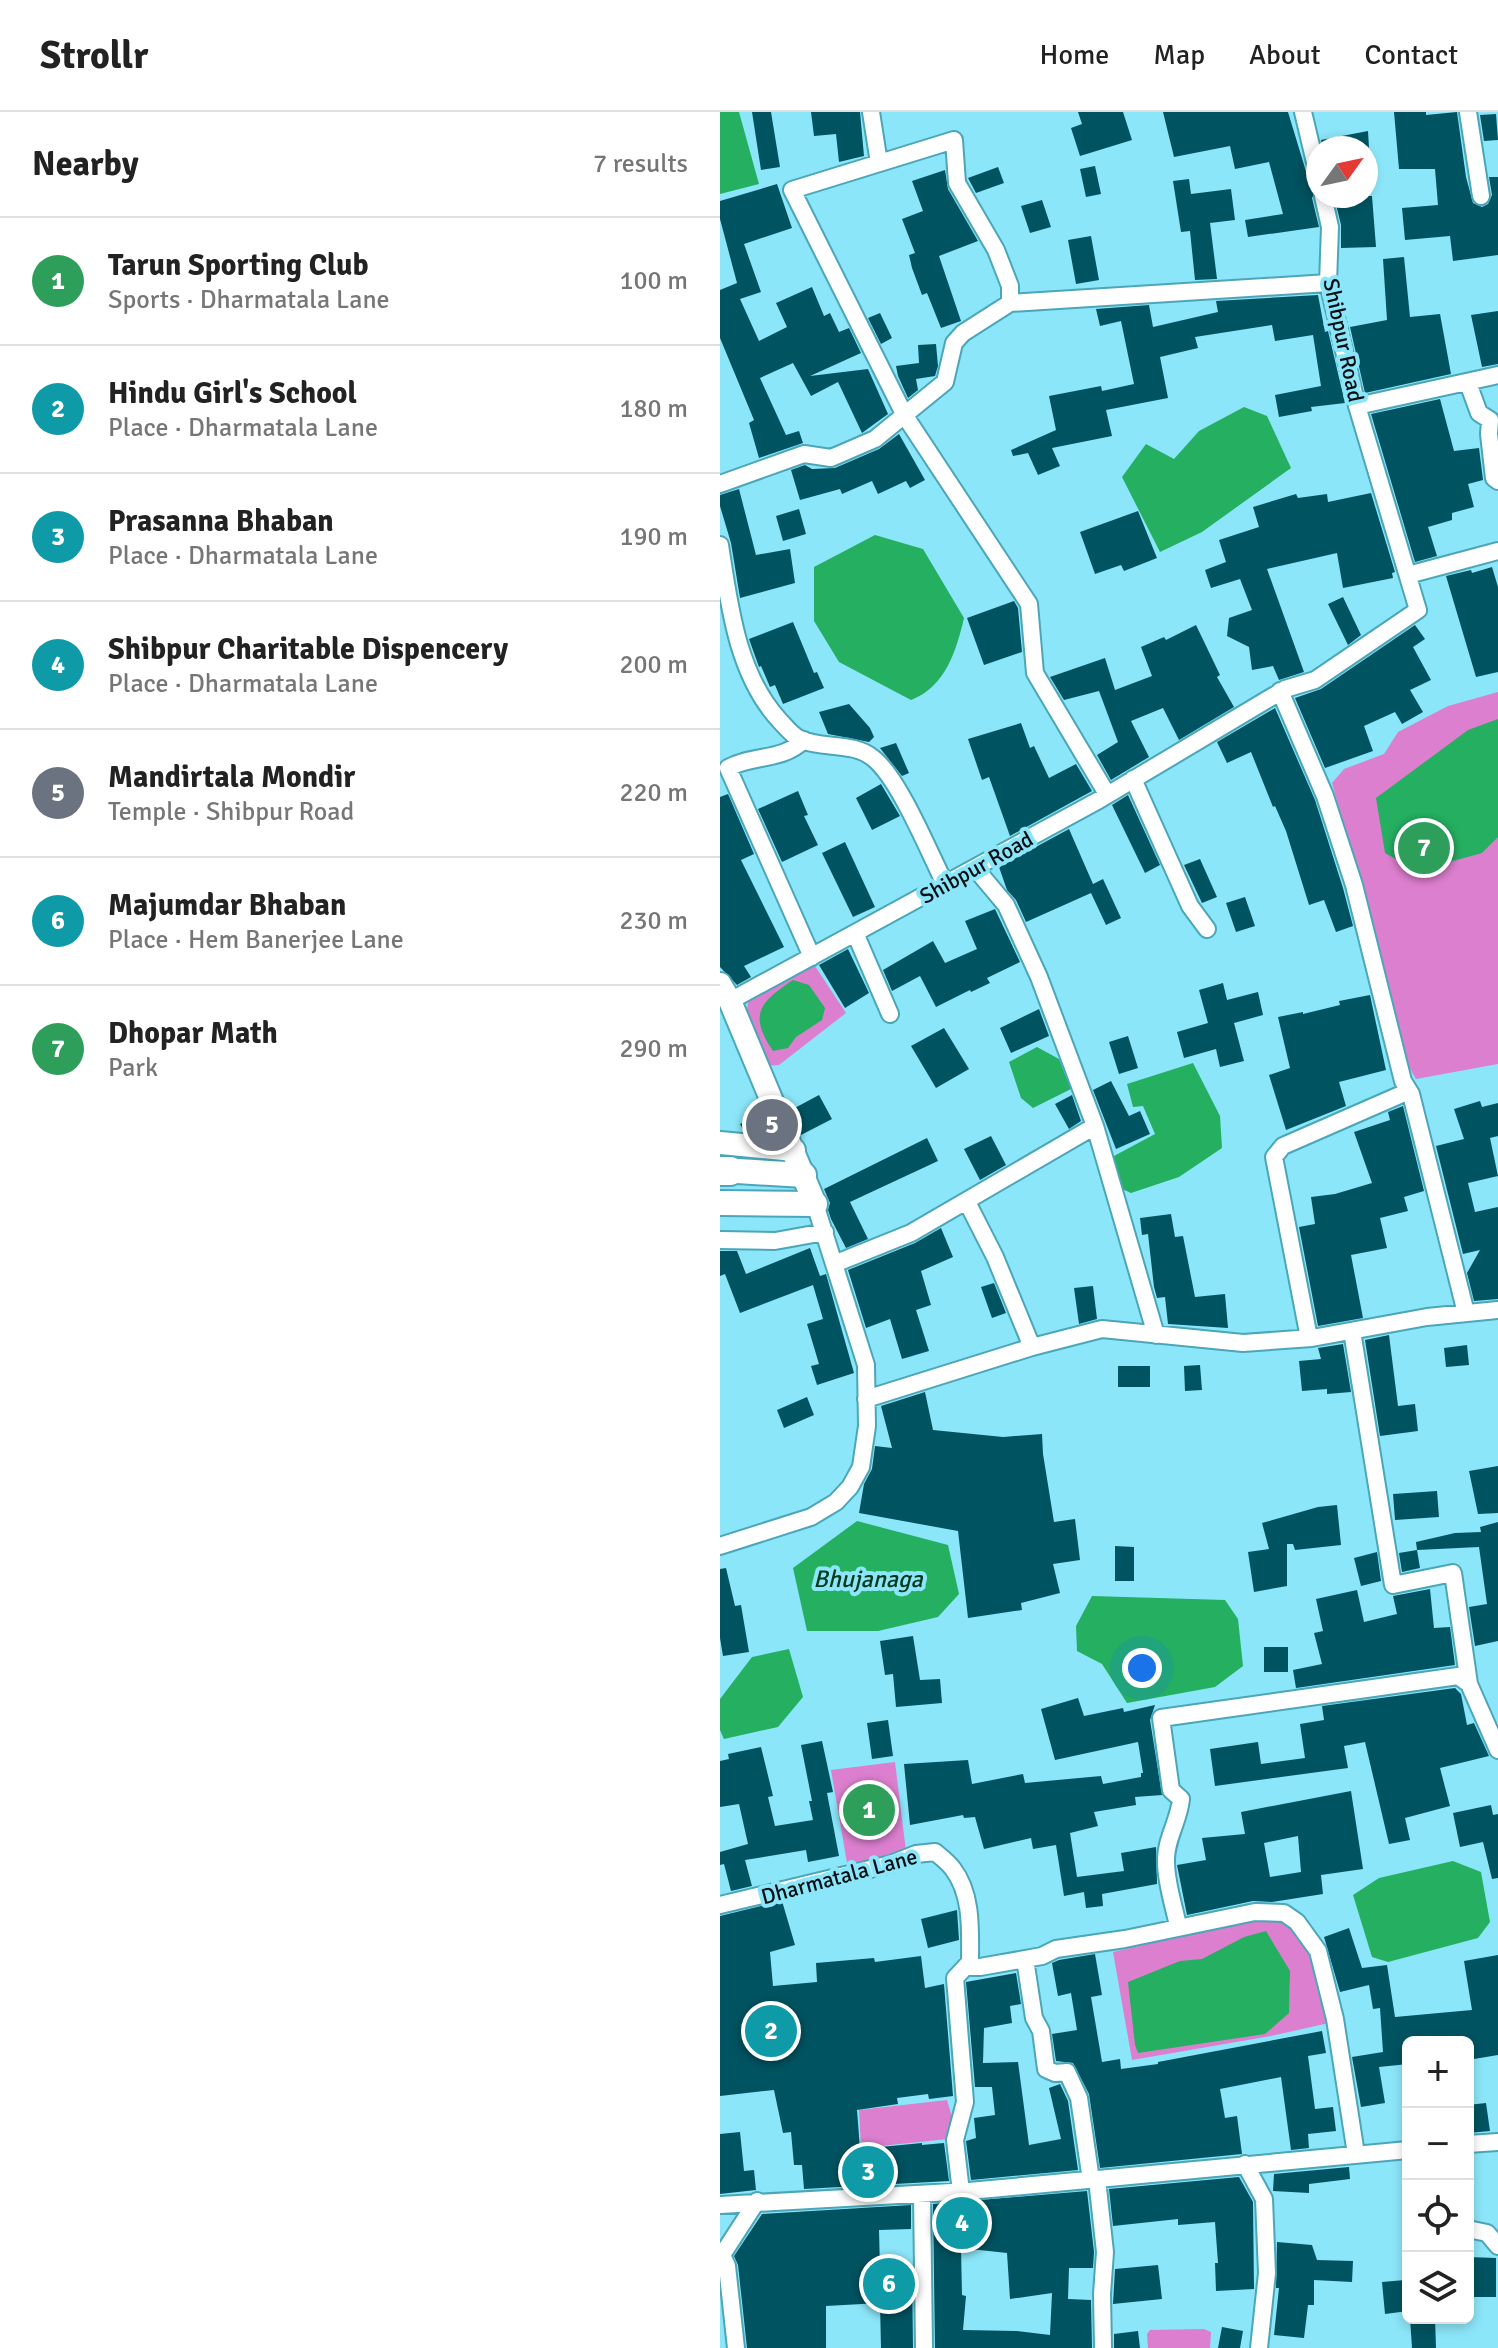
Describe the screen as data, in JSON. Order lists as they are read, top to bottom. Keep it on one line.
{"streets":{"street":["Shibpur Road","Dharmatala Lane"]},"water":["Bhujanaga"],"north":"top right","page":{"header":"Strollr","nav":["Home","Map","About","Contact"],"heading":["Nearby","7 results"],"list":[{"mark":"1","name":"Tarun Sporting Club","note":"Sports · Dharmatala Lane","value":"100 m"},{"mark":"2","name":"Hindu Girl's School","note":"Place · Dharmatala Lane","value":"180 m"},{"mark":"3","name":"Prasanna Bhaban","note":"Place · Dharmatala Lane","value":"190 m"},{"mark":"4","name":"Shibpur Charitable Dispencery","note":"Place · Dharmatala Lane","value":"200 m"},{"mark":"5","name":"Mandirtala Mondir","note":"Temple · Shibpur Road","value":"220 m"},{"mark":"6","name":"Majumdar Bhaban","note":"Place · Hem Banerjee Lane","value":"230 m"},{"mark":"7","name":"Dhopar Math","note":"Park","value":"290 m"}],"pins":["7","5","1","2","3","4","6"],"map_buttons":["+","−"]}}
